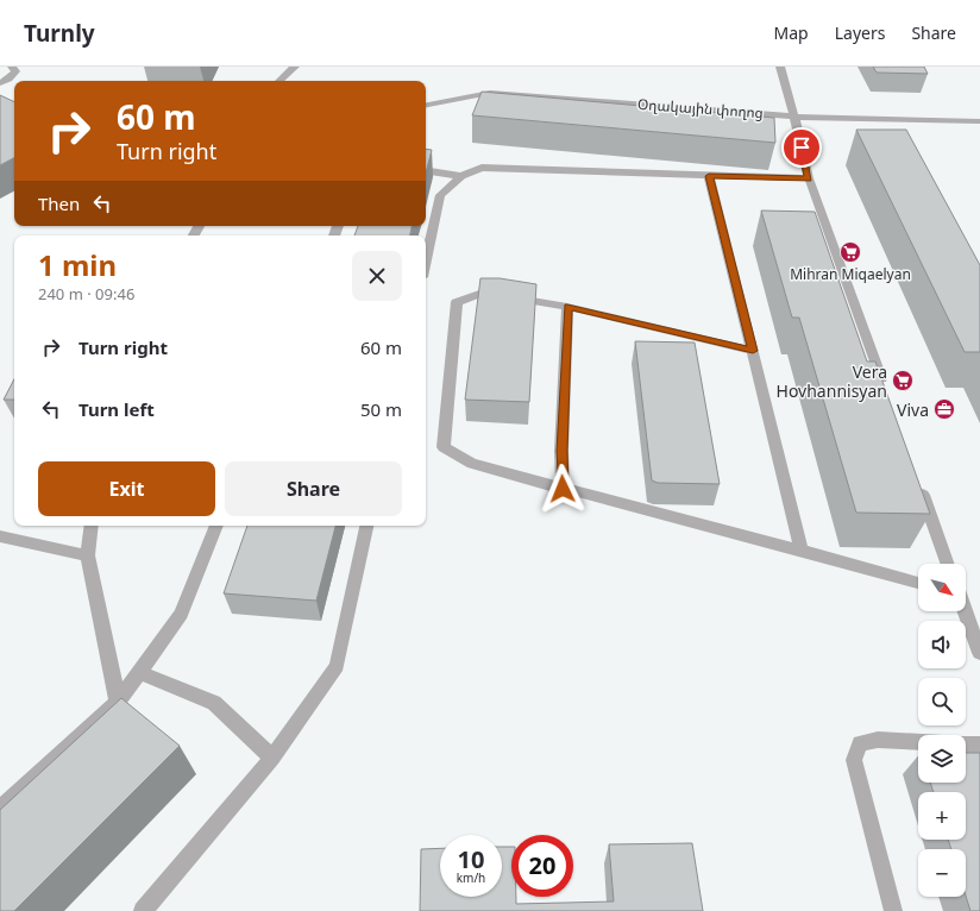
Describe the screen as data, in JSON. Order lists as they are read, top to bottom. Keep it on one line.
{"streets":{"street":["Օղակային փողոց"]},"places":{"supermarket":["Mihran Miqaelyan","Vera Hovhannisyan"],"office":["Viva"]},"north":"bottom right","page":{"header":"Turnly","nav":["Map","Layers","Share"],"turn":["60 m","Turn right"],"then":"Then","heading":["1 min","240 m · 09:46"],"list":[{"name":"Turn right","value":"60 m"},{"name":"Turn left","value":"50 m"}],"buttons":["Exit","Share"],"map_buttons":["+","−"],"speed":"10 km/h","limit":"20"}}
